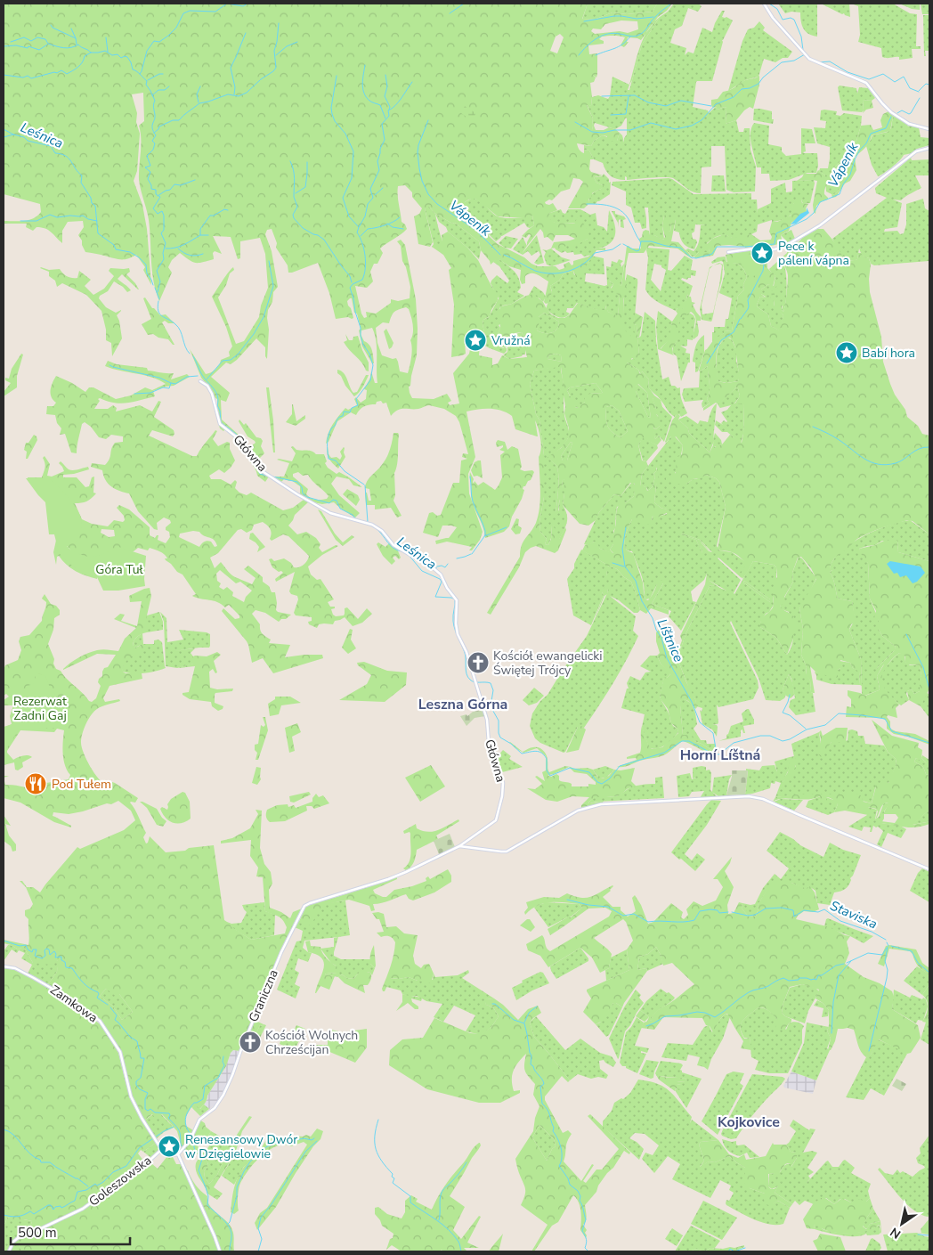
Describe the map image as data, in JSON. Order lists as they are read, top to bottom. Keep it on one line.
{"streets":{"street":["Główna","Graniczna","Zamkowa","Goleszowska"]},"crossings":[["Główna","Graniczna"],["Zamkowa","Goleszowska"]],"districts":["Leszna Górna","Horní Líštná","Kojkovice"],"water":["Leśnica","Vápeník","Líštnice","Staviska"],"parks":["Góra Tuł","Rezerwat Zadni Gaj"],"places":{"place":["Pece k pálení vápna","Vružná","Babí hora","Renesansowy Dwór w Dzięgielowie"],"church":["Kościół ewangelicki Świętej Trójcy","Kościół Wolnych Chrześcijan"],"restaurant":["Pod Tułem"]},"scale_bar":"500 m","north":"bottom left"}
